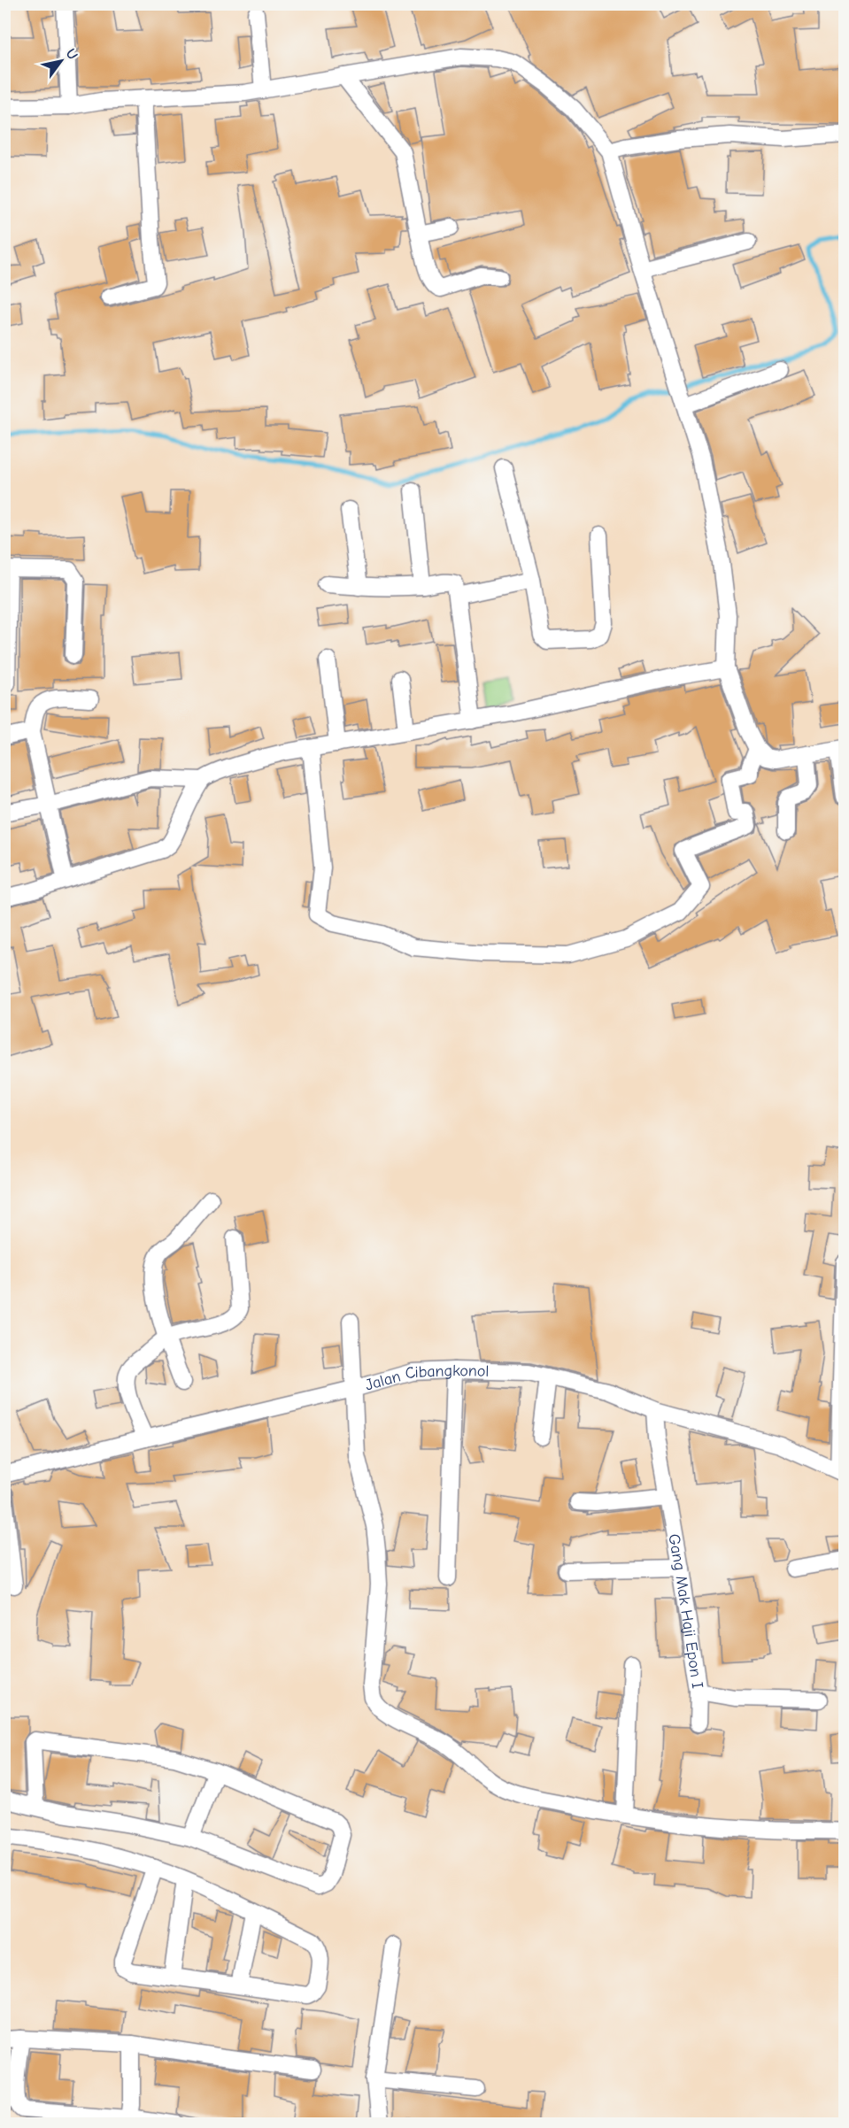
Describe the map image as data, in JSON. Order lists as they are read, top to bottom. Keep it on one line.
{"streets":{"street":["Jalan Cibangkonol","Gang Mak Haji Epon I"]},"crossings":[["Jalan Cibangkonol","Gang Mak Haji Epon I"]],"north":"top right"}
